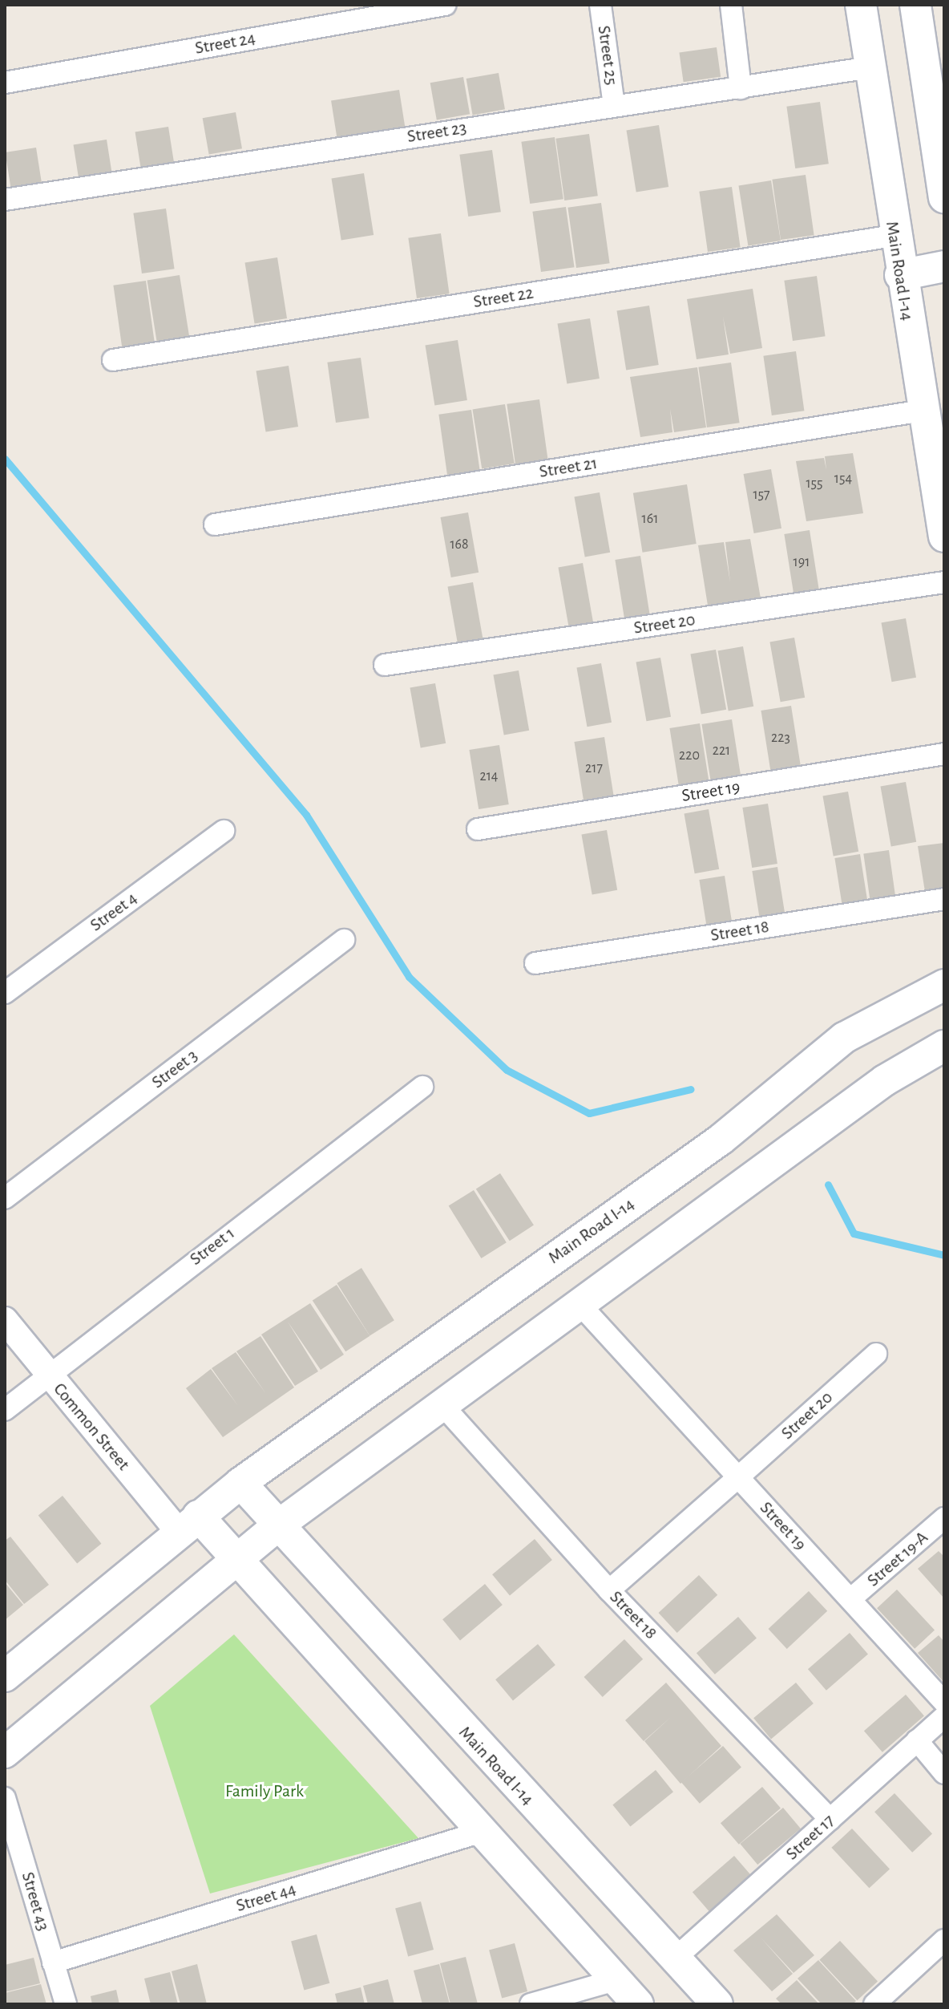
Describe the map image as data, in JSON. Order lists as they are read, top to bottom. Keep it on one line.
{"streets":{"main road":["Main Road I-14"],"street":["Street 24","Street 25","Street 23","Street 22","Street 21","Street 20","Street 19","Street 4","Street 18","Street 3","Street 1","Common Street","Street 19-A","Street 17","Street 44","Street 43"]},"crossings":[["Street 25","Street 23"],["Street 23","Main Road I-14"],["Main Road I-14","Street 22"],["Main Road I-14","Street 21"],["Main Road I-14","Common Street"],["Main Road I-14","Street 17"],["Street 20","Street 19"],["Street 19","Street 19-A"],["Street 18","Street 17"],["Street 1","Common Street"],["Street 44","Street 43"]],"parks":["Family Park"],"house_numbers":["154","155","157","161","168","191","223","221","220","217","214"]}
